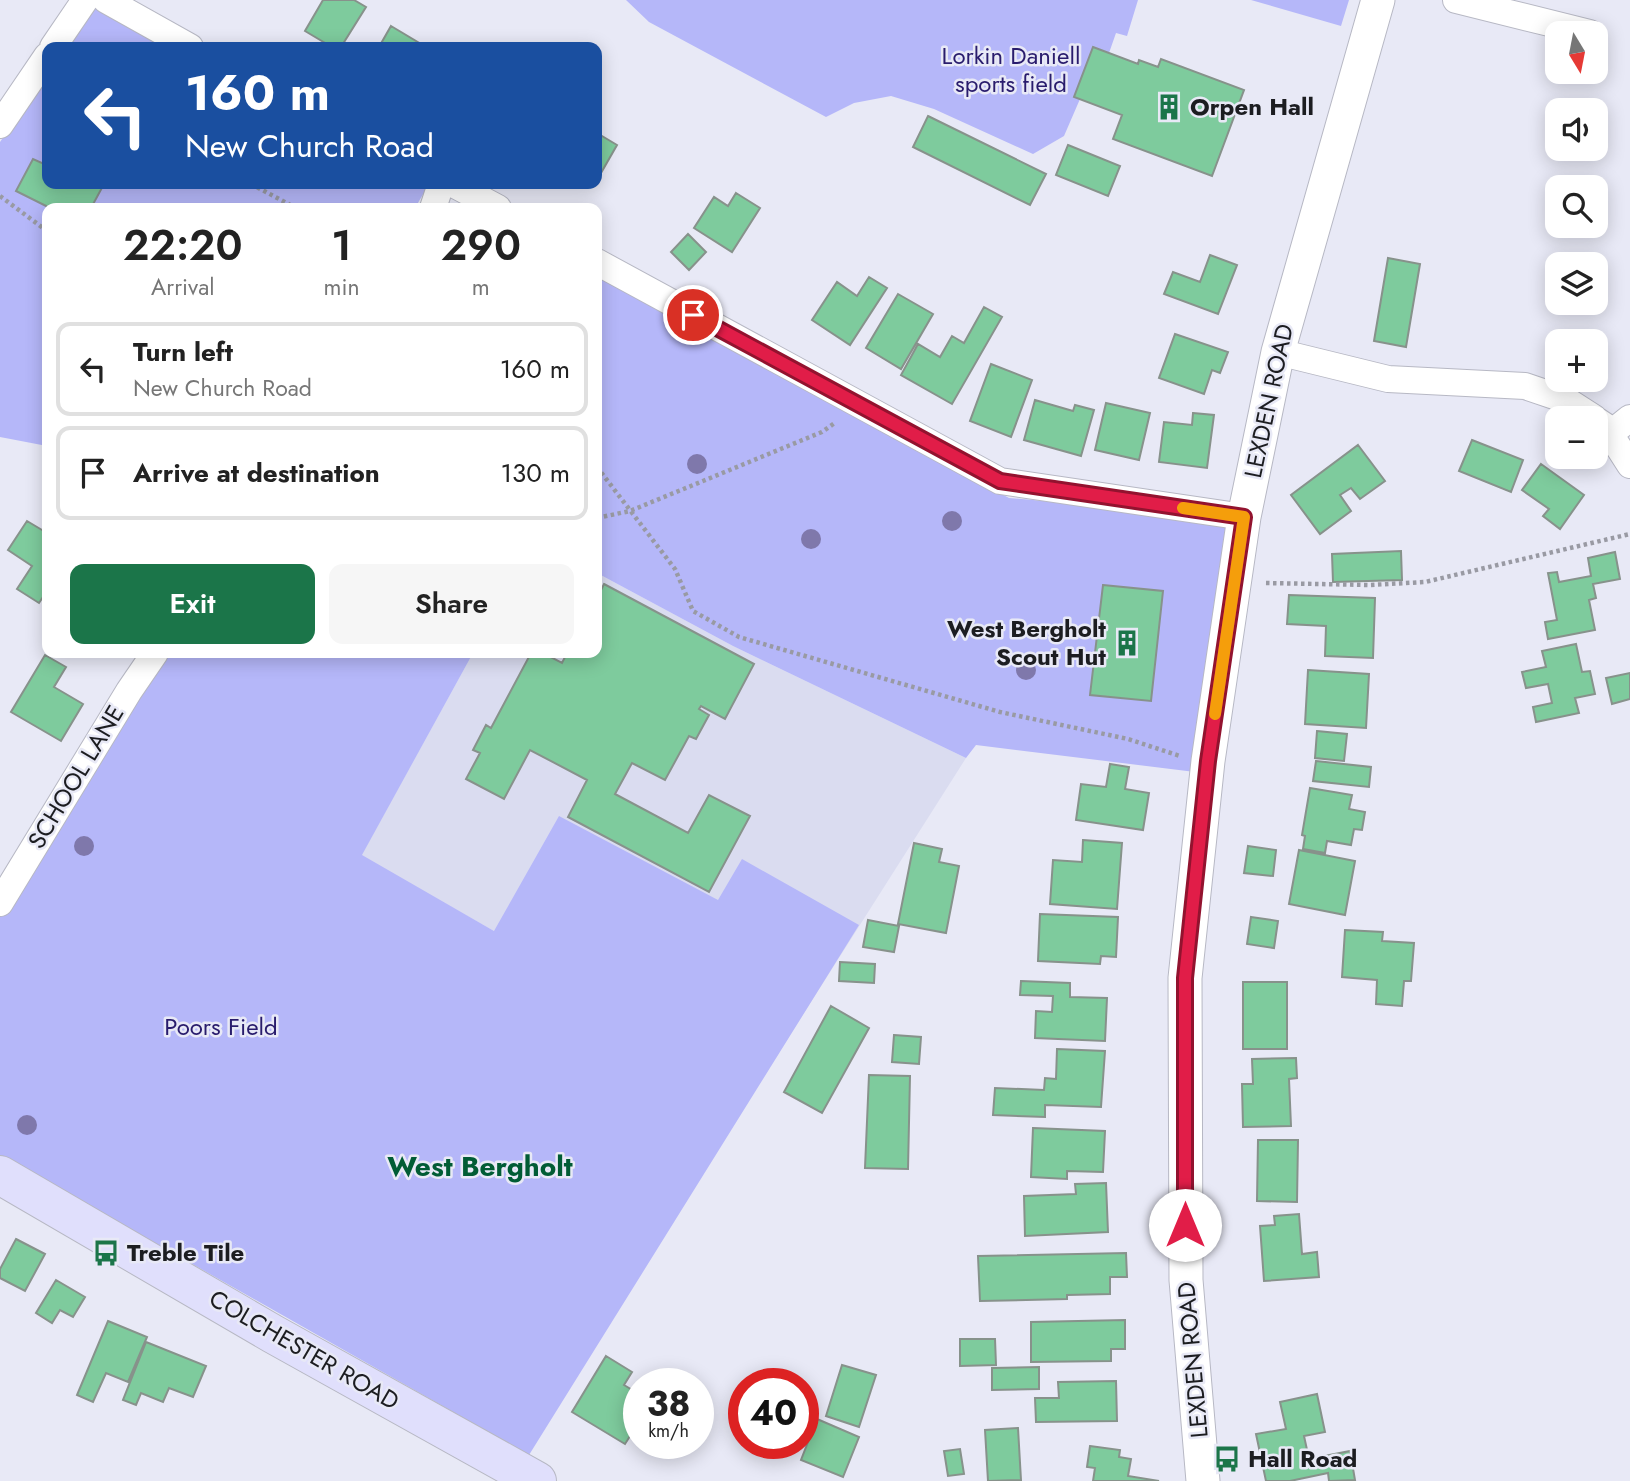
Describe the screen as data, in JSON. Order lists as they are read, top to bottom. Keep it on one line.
{"streets":{"main road":["COLCHESTER ROAD"],"street":["LEXDEN ROAD","SCHOOL LANE"]},"districts":["West Bergholt"],"parks":["Lorkin Daniell sports field","Poors Field"],"places":{"building":["Orpen Hall","West Bergholt Scout Hut"],"bus stop":["Treble Tile","Hall Road"]},"north":"bottom","page":{"map_buttons":["+","−"],"turn":["160 m","New Church Road"],"eta":["22:20","Arrival","1","min","290","m"],"list":[{"name":"Turn left","note":"New Church Road","value":"160 m"},{"name":"Arrive at destination","value":"130 m"}],"buttons":["Exit","Share"],"speed":"38 km/h","limit":"40"}}
